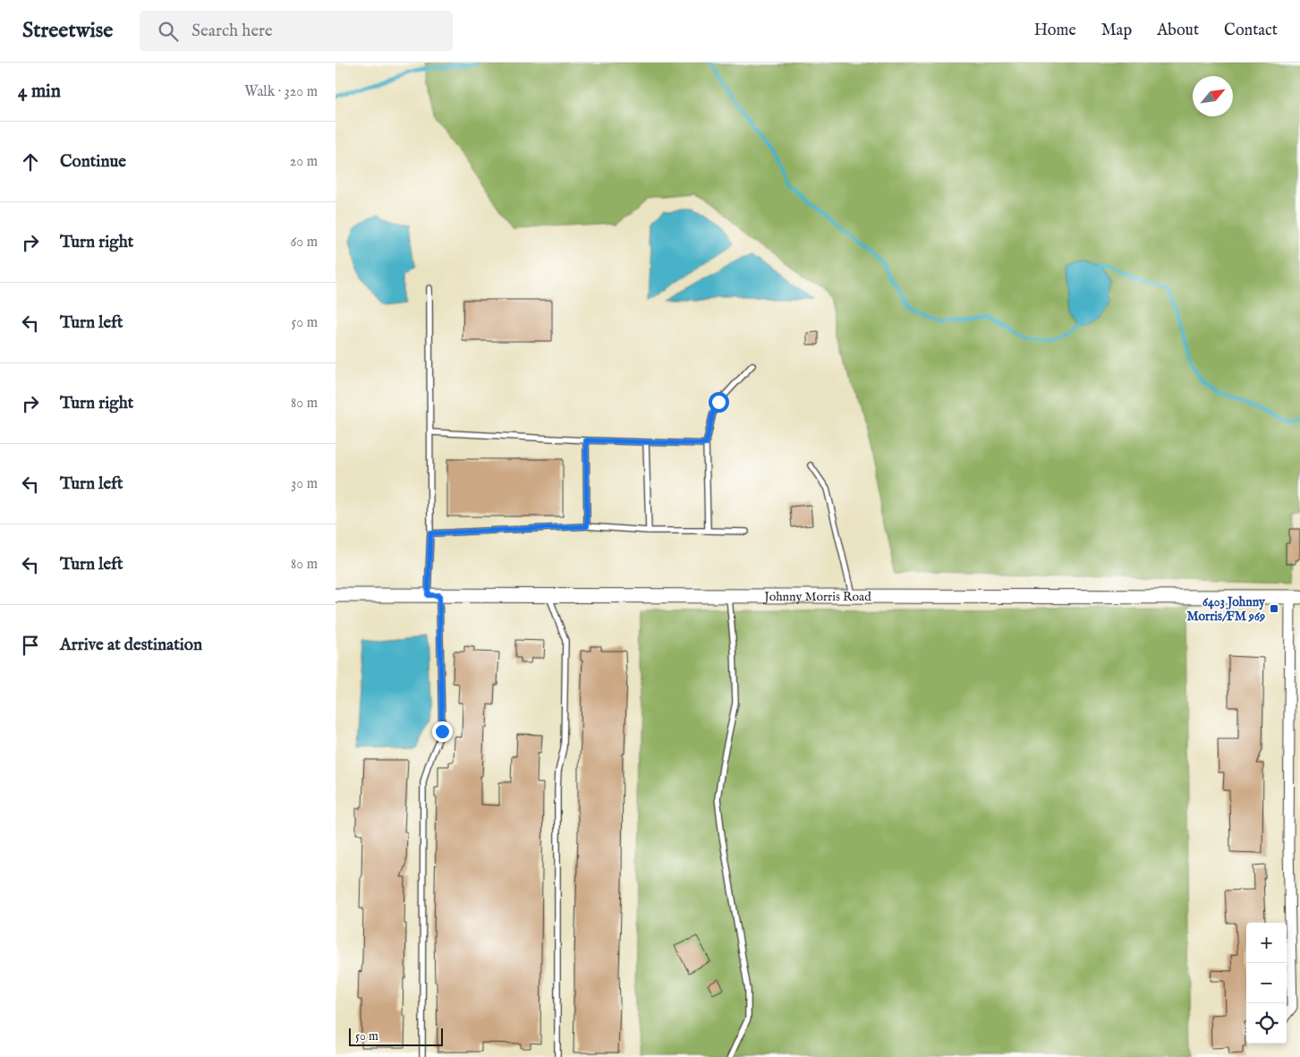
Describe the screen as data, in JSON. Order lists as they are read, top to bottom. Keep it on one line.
{"streets":{"street":["Johnny Morris Road"]},"places":{"transit":["6403 Johnny Morris/FM 969"]},"scale_bar":"50 m","north":"top right","page":{"header":"Streetwise","search":"Search here","nav":["Home","Map","About","Contact"],"heading":["4 min","Walk · 320 m"],"list":[["Continue","20 m"],["Turn right","60 m"],["Turn left","50 m"],["Turn right","80 m"],["Turn left","30 m"],["Turn left","80 m"],"Arrive at destination"],"map_buttons":["+","−"],"scale":"50 m"}}
